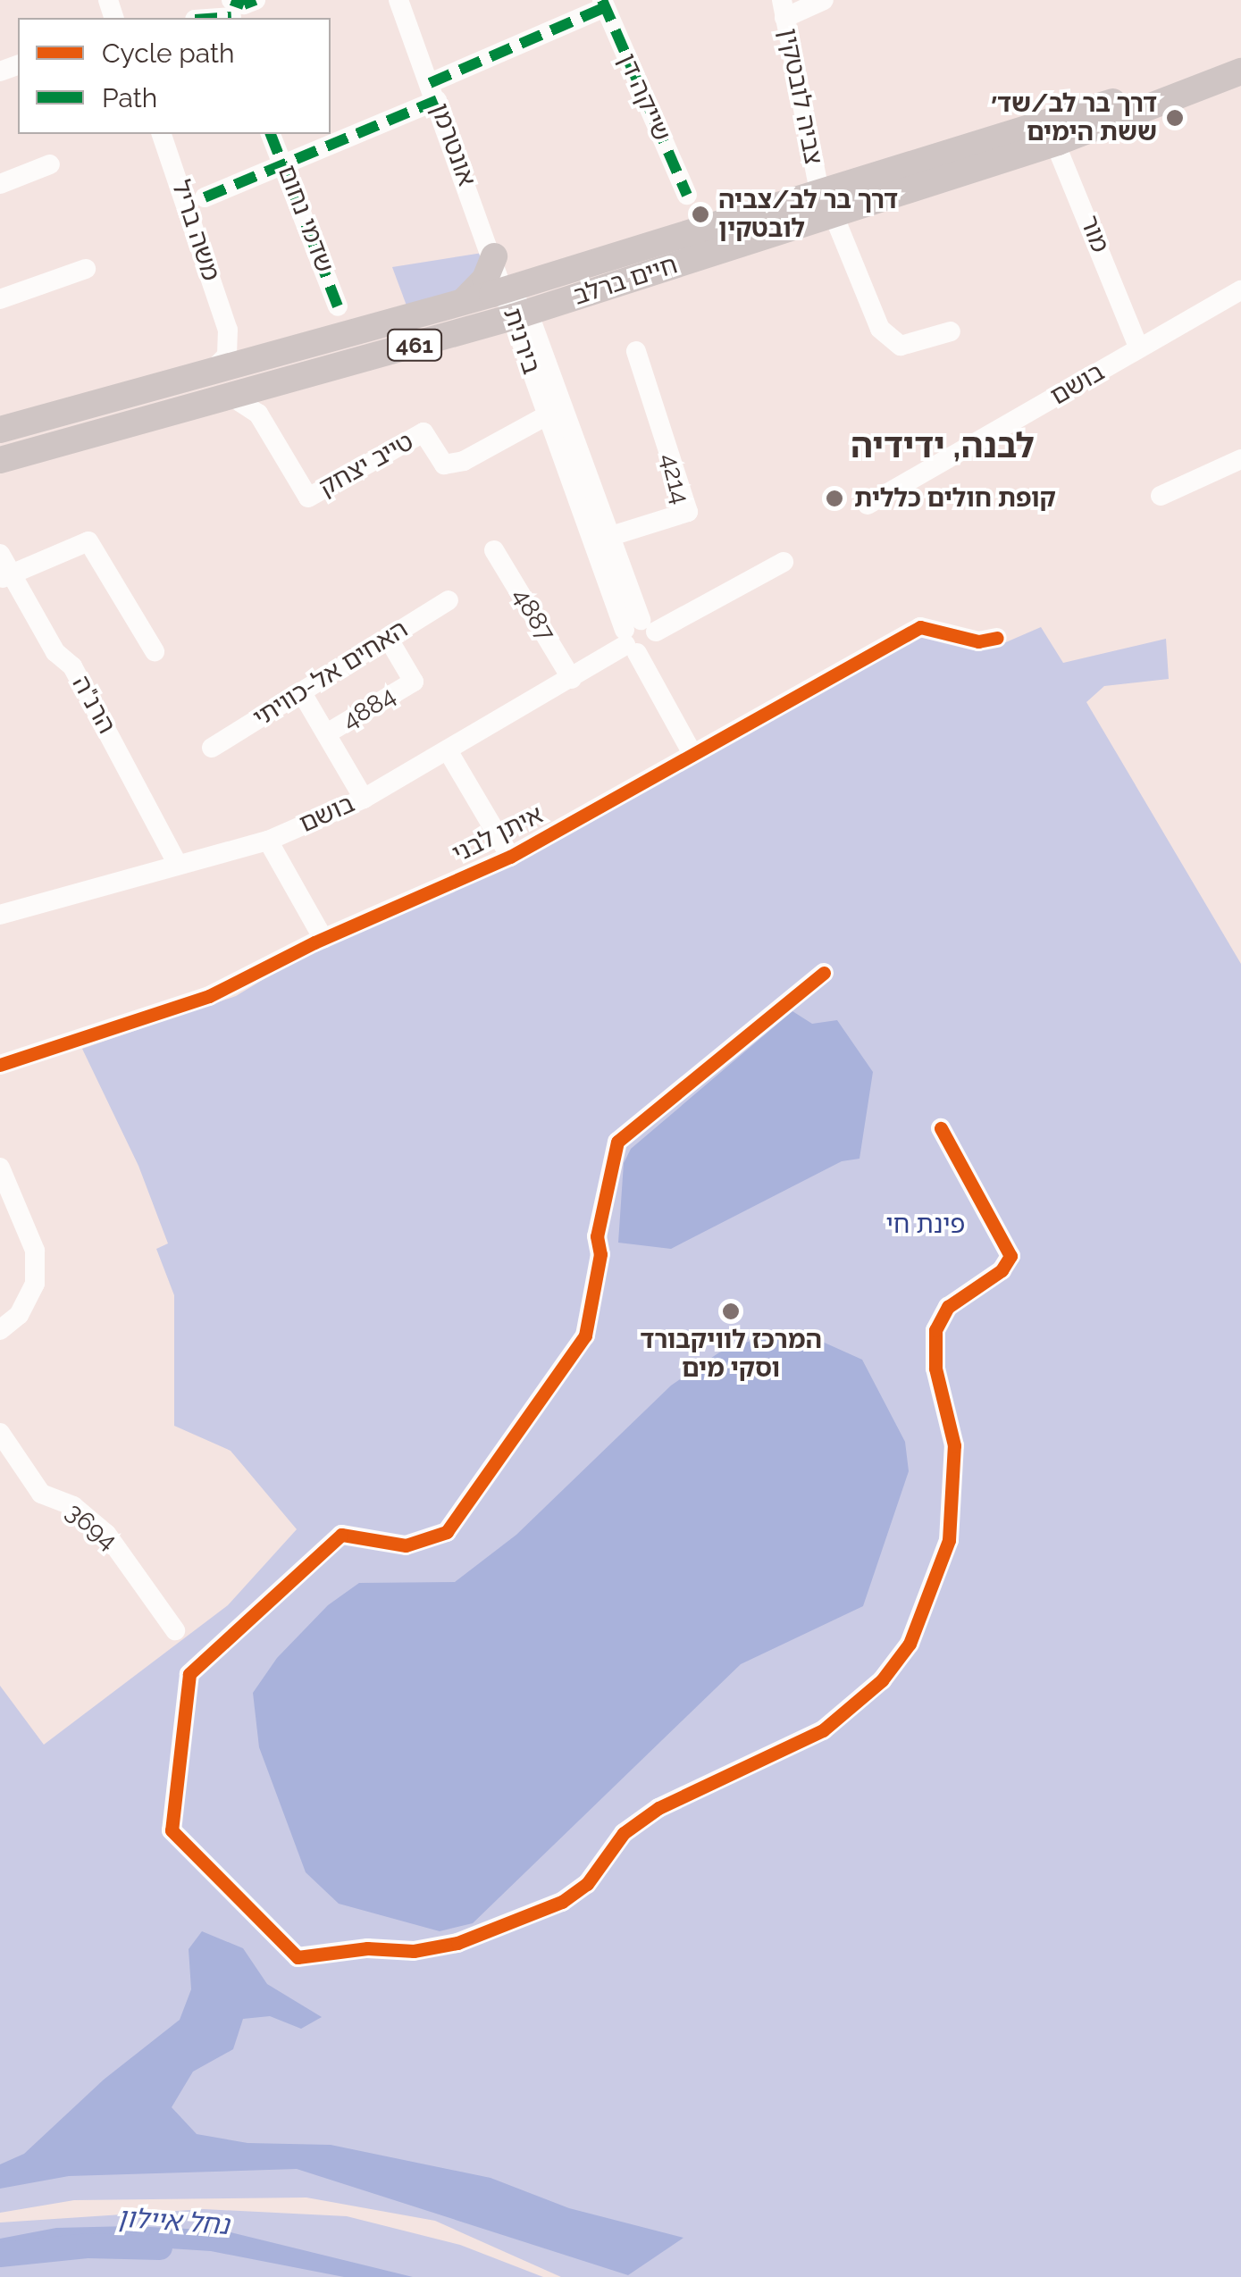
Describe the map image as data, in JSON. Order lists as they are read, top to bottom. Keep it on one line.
{"streets":{"main road":["חיים ברלב","461"],"street":["צביה לובטקין","שייקה דן","אונטרמן","שדמי נחום","משה בריל","מור","בירנית","בושם","טייב יצחק","4214","4887","האחים אל-כוויתי","הרנ\"ה","4884","איתן לבני","3694"]},"crossings":[["צביה לובטקין","חיים ברלב"],["אונטרמן","חיים ברלב"],["אונטרמן","בירנית"],["מור","חיים ברלב"],["מור","בושם"],["חיים ברלב","בירנית"],["חיים ברלב","טייב יצחק"],["בירנית","בושם"],["בירנית","טייב יצחק"],["בירנית","4214"],["בירנית","איתן לבני"],["בושם","4887"],["בושם","הרנ\"ה"],["האחים אל-כוויתי","4884"]],"districts":["לבנה, ידידיה"],"water":["נחל איילון"],"parks":["פינת חי"],"places":["דרך בר לב/שד׳ ששת הימים","דרך בר לב/צביה לובטקין","קופת חולים כללית","המרכז לוויקבורד וסקי מים"],"legend":["Cycle path","Path"]}
